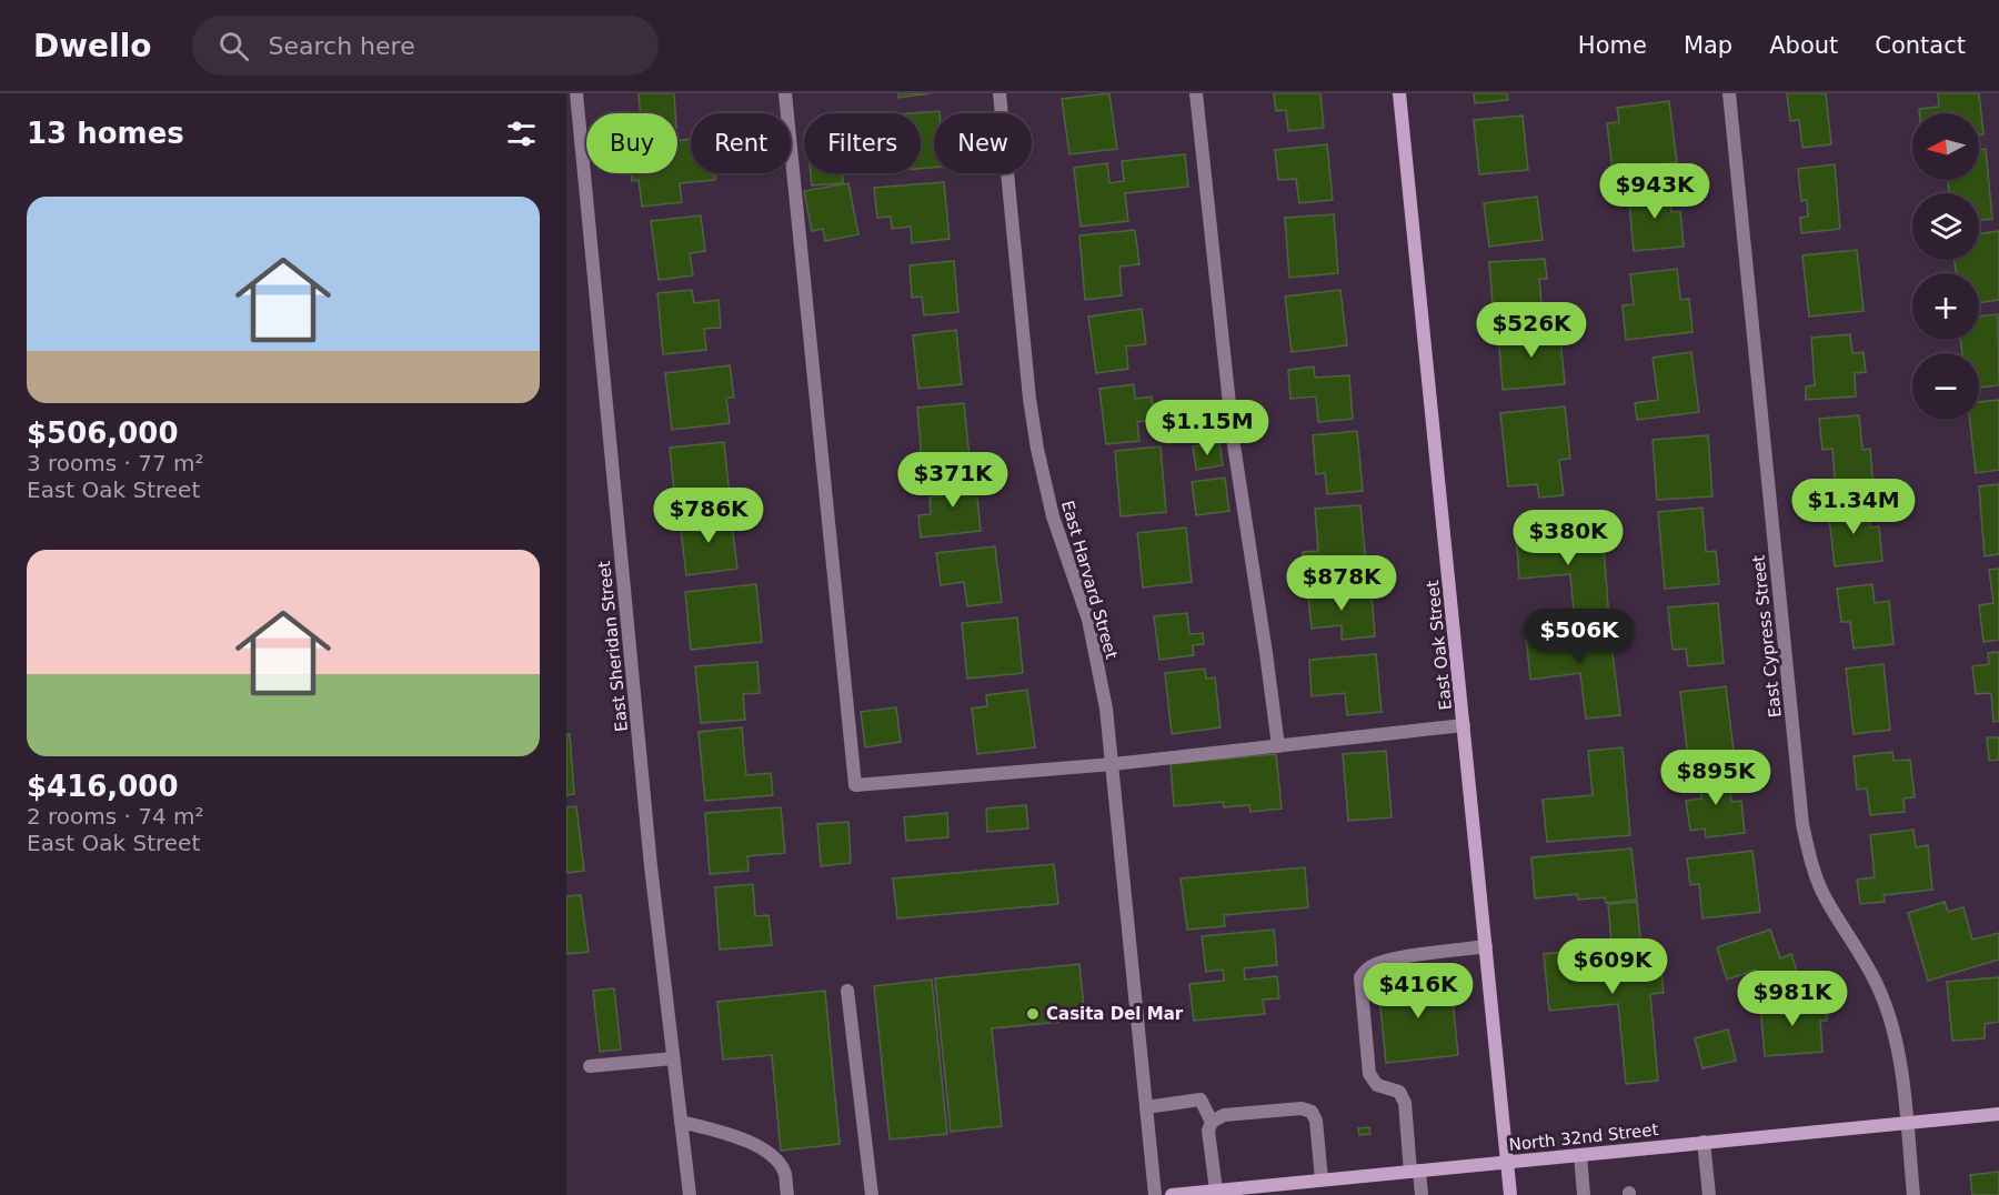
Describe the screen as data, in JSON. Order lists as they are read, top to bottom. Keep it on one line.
{"streets":{"street":["East Harvard Street","East Cypress Street","East Oak Street","East Sheridan Street","North 32nd Street"]},"crossings":[["East Cypress Street","North 32nd Street"],["East Oak Street","North 32nd Street"]],"places":["Casita Del Mar"],"north":"left","page":{"header":"Dwello","search":"Search here","nav":["Home","Map","About","Contact"],"heading":"13 homes","map_buttons":["+","−"],"chip":["Buy","Rent","Filters","New"],"price":["$943K","$526K","$1.15M","$371K","$1.34M","$786K","$380K","$878K","$506K","$895K","$609K","$416K","$981K"],"list":[{"name":"$506,000","note":"3 rooms · 77 m² · East Oak Street"},{"name":"$416,000","note":"2 rooms · 74 m² · East Oak Street"}]}}
